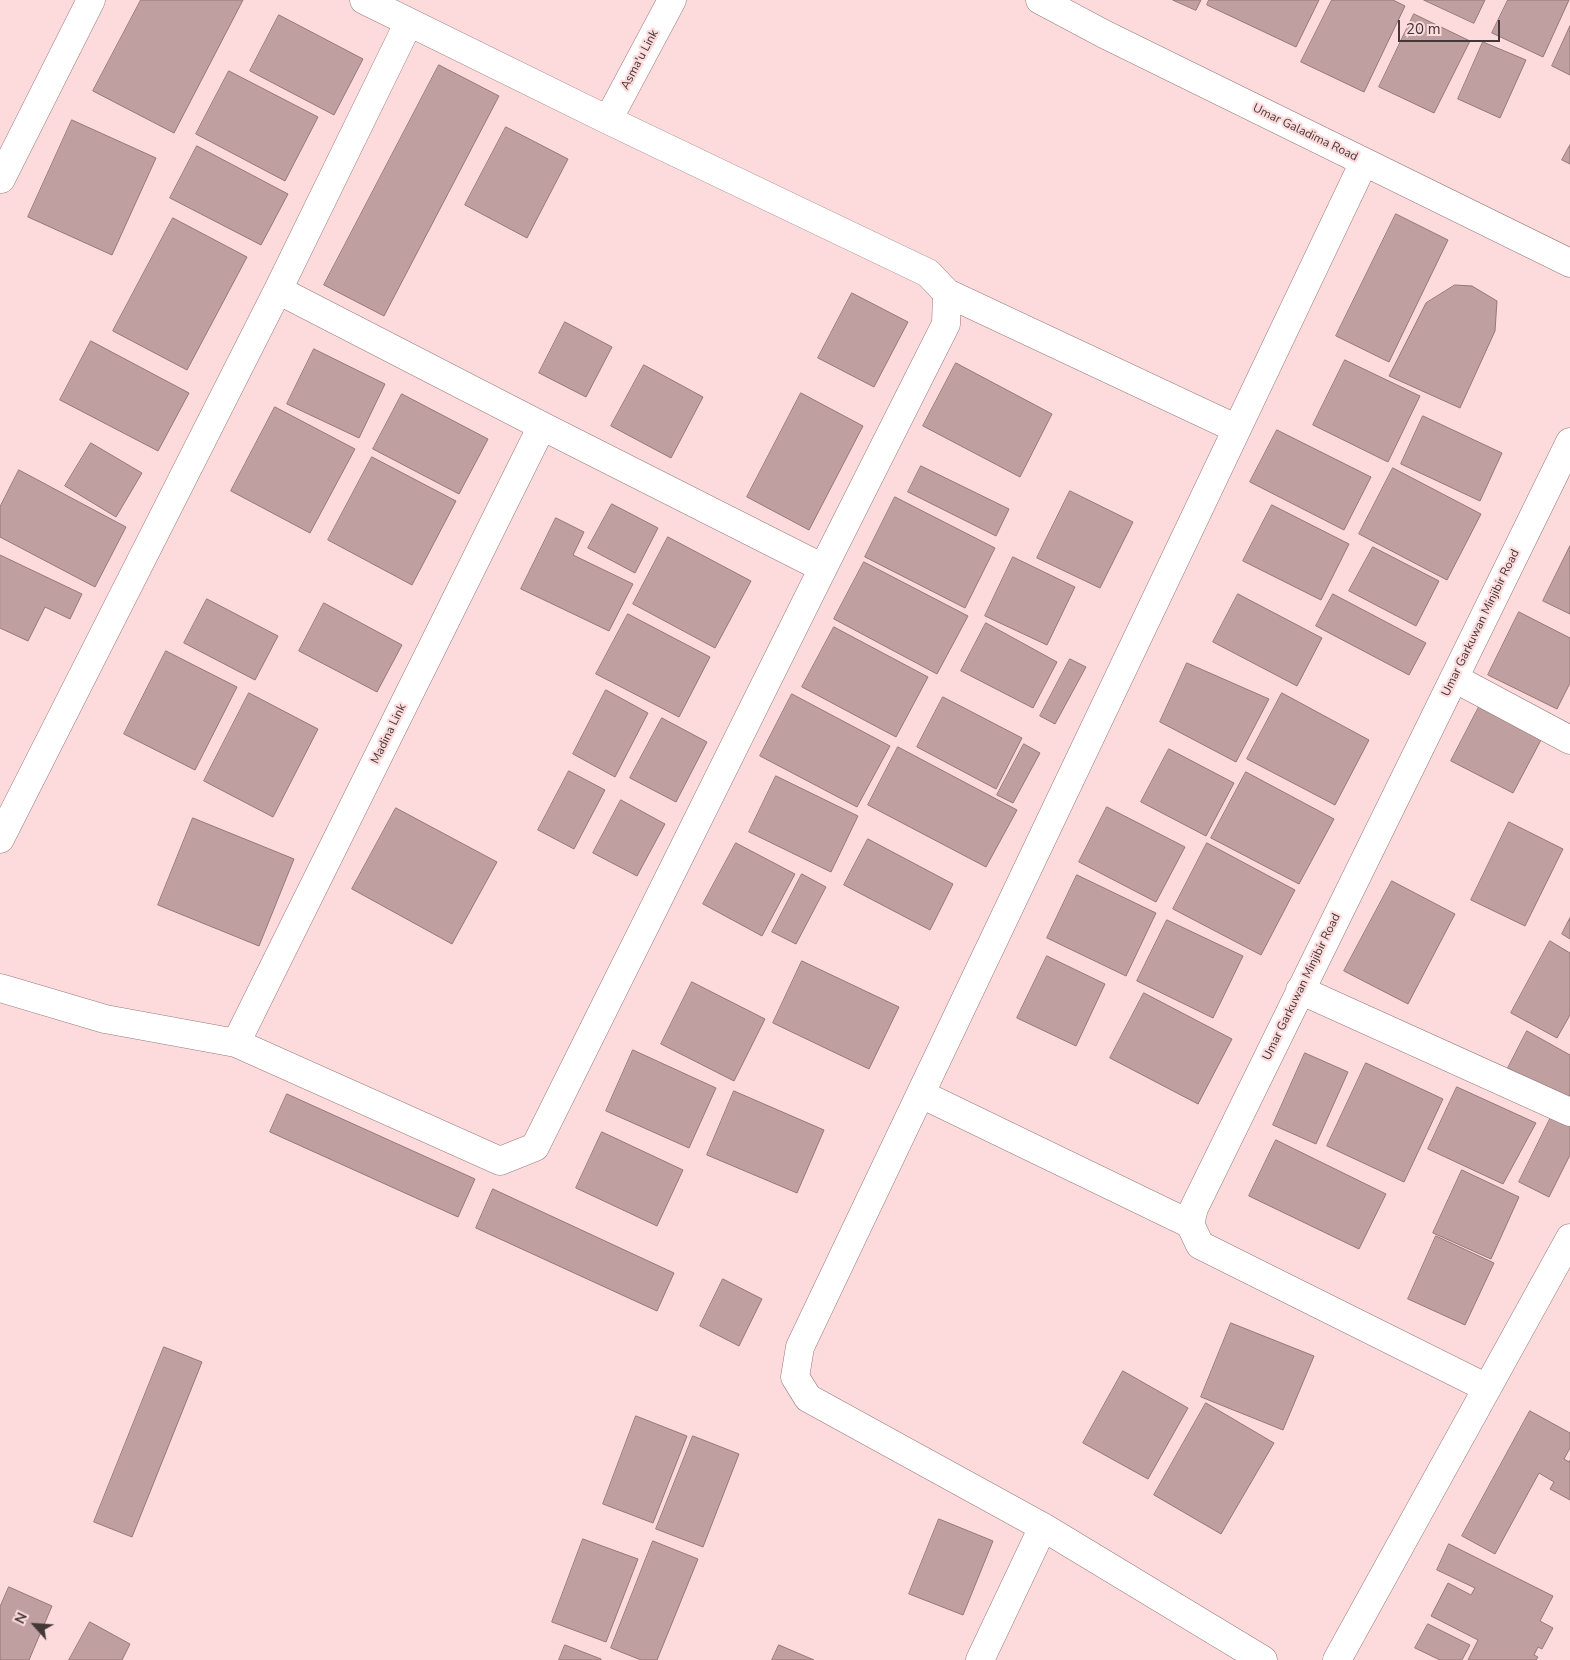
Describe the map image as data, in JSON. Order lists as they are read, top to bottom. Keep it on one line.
{"streets":{"street":["Asma'u Link","Umar Galadima Road","Umar Garkuwan Minjibir Road","Madina Link"]},"scale_bar":"20 m","north":"top left"}
